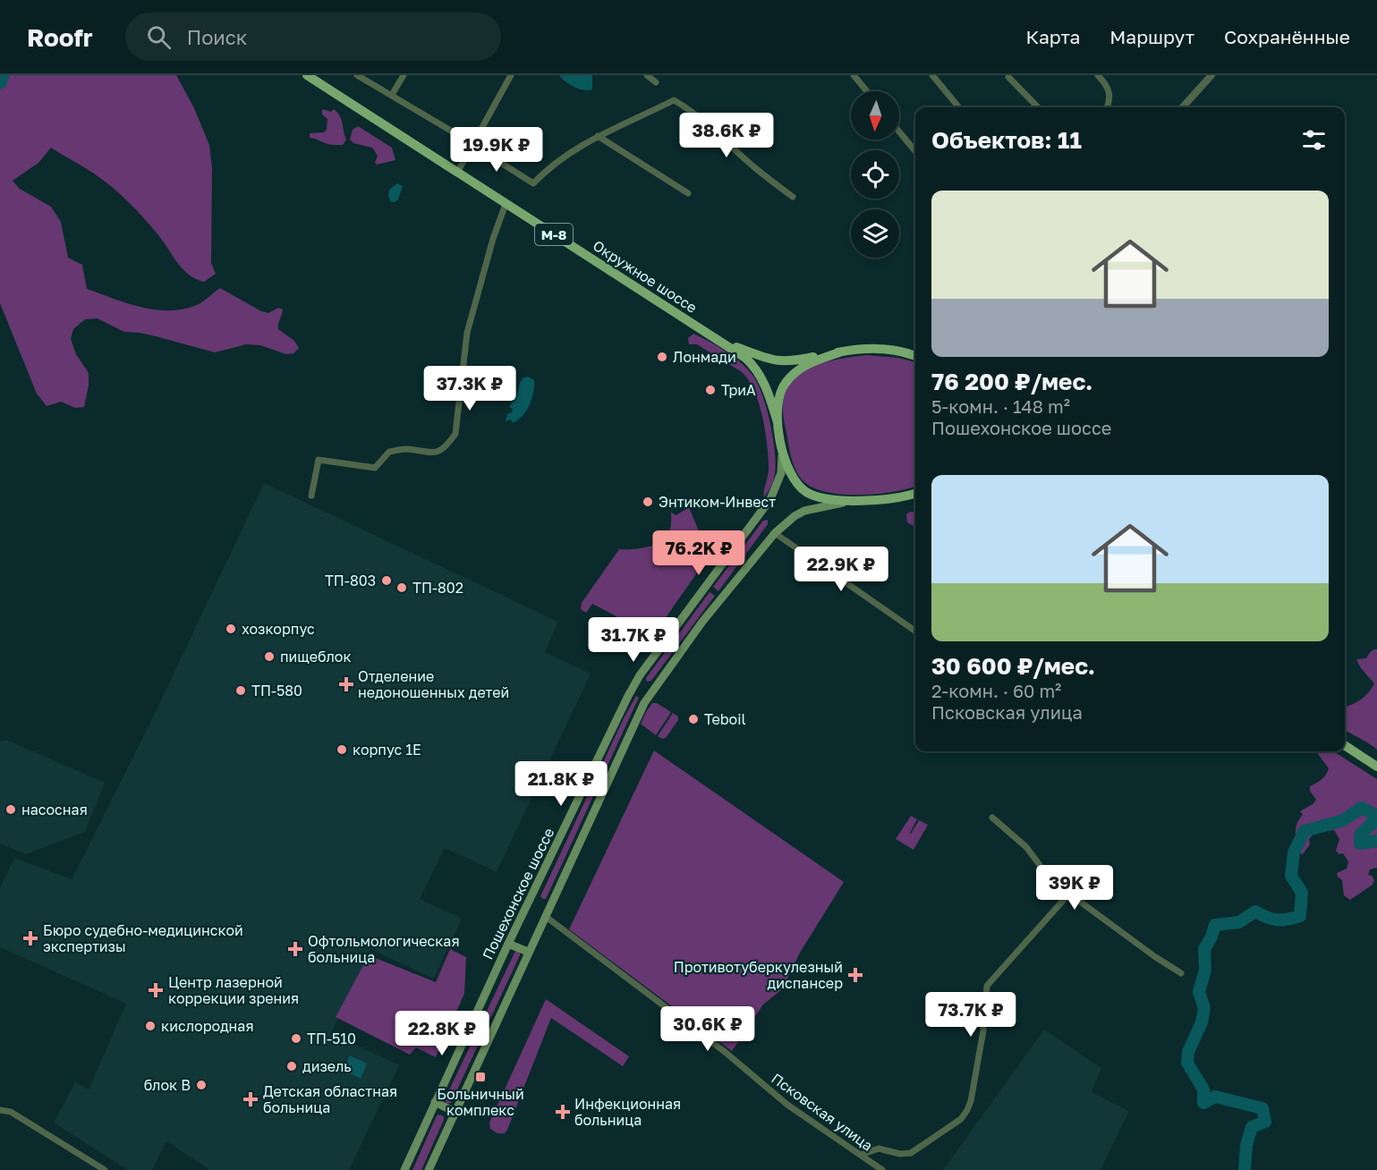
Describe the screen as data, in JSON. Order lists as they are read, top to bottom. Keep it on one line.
{"streets":{"main road":["М-8","Окружное шоссе","Пошехонское шоссе"],"street":["Псковская улица"]},"crossings":[["Окружное шоссе","Пошехонское шоссе"]],"places":{"other":["Лонмади","ТриА","Энтиком-Инвест","ТП-803","ТП-802","хозкорпус","пищеблок","ТП-580","Teboil","корпус 1Е","насосная","кислородная","ТП-510","дизель","блок В"],"health":["Отделение недоношенных детей","Бюро судебно-медицинской экспертизы","Офтольмологическая больница","Противотуберкулезный диспансер","Центр лазерной коррекции зрения","Детская областная больница","Инфекционная больница"],"transit":["Больничный комплекс"]},"north":"bottom","page":{"header":"Roofr","search":"Поиск","nav":["Карта","Маршрут","Сохранённые"],"heading":"Объектов: 11","price":["38.6K ₽","19.9K ₽","37.3K ₽","76.2K ₽","22.9K ₽","31.7K ₽","21.8K ₽","39K ₽","73.7K ₽","30.6K ₽","22.8K ₽"],"list":[{"name":"76 200 ₽/мес.","note":"5-комн. · 148 m² · Пошехонское шоссе"},{"name":"30 600 ₽/мес.","note":"2-комн. · 60 m² · Псковская улица"}]}}
